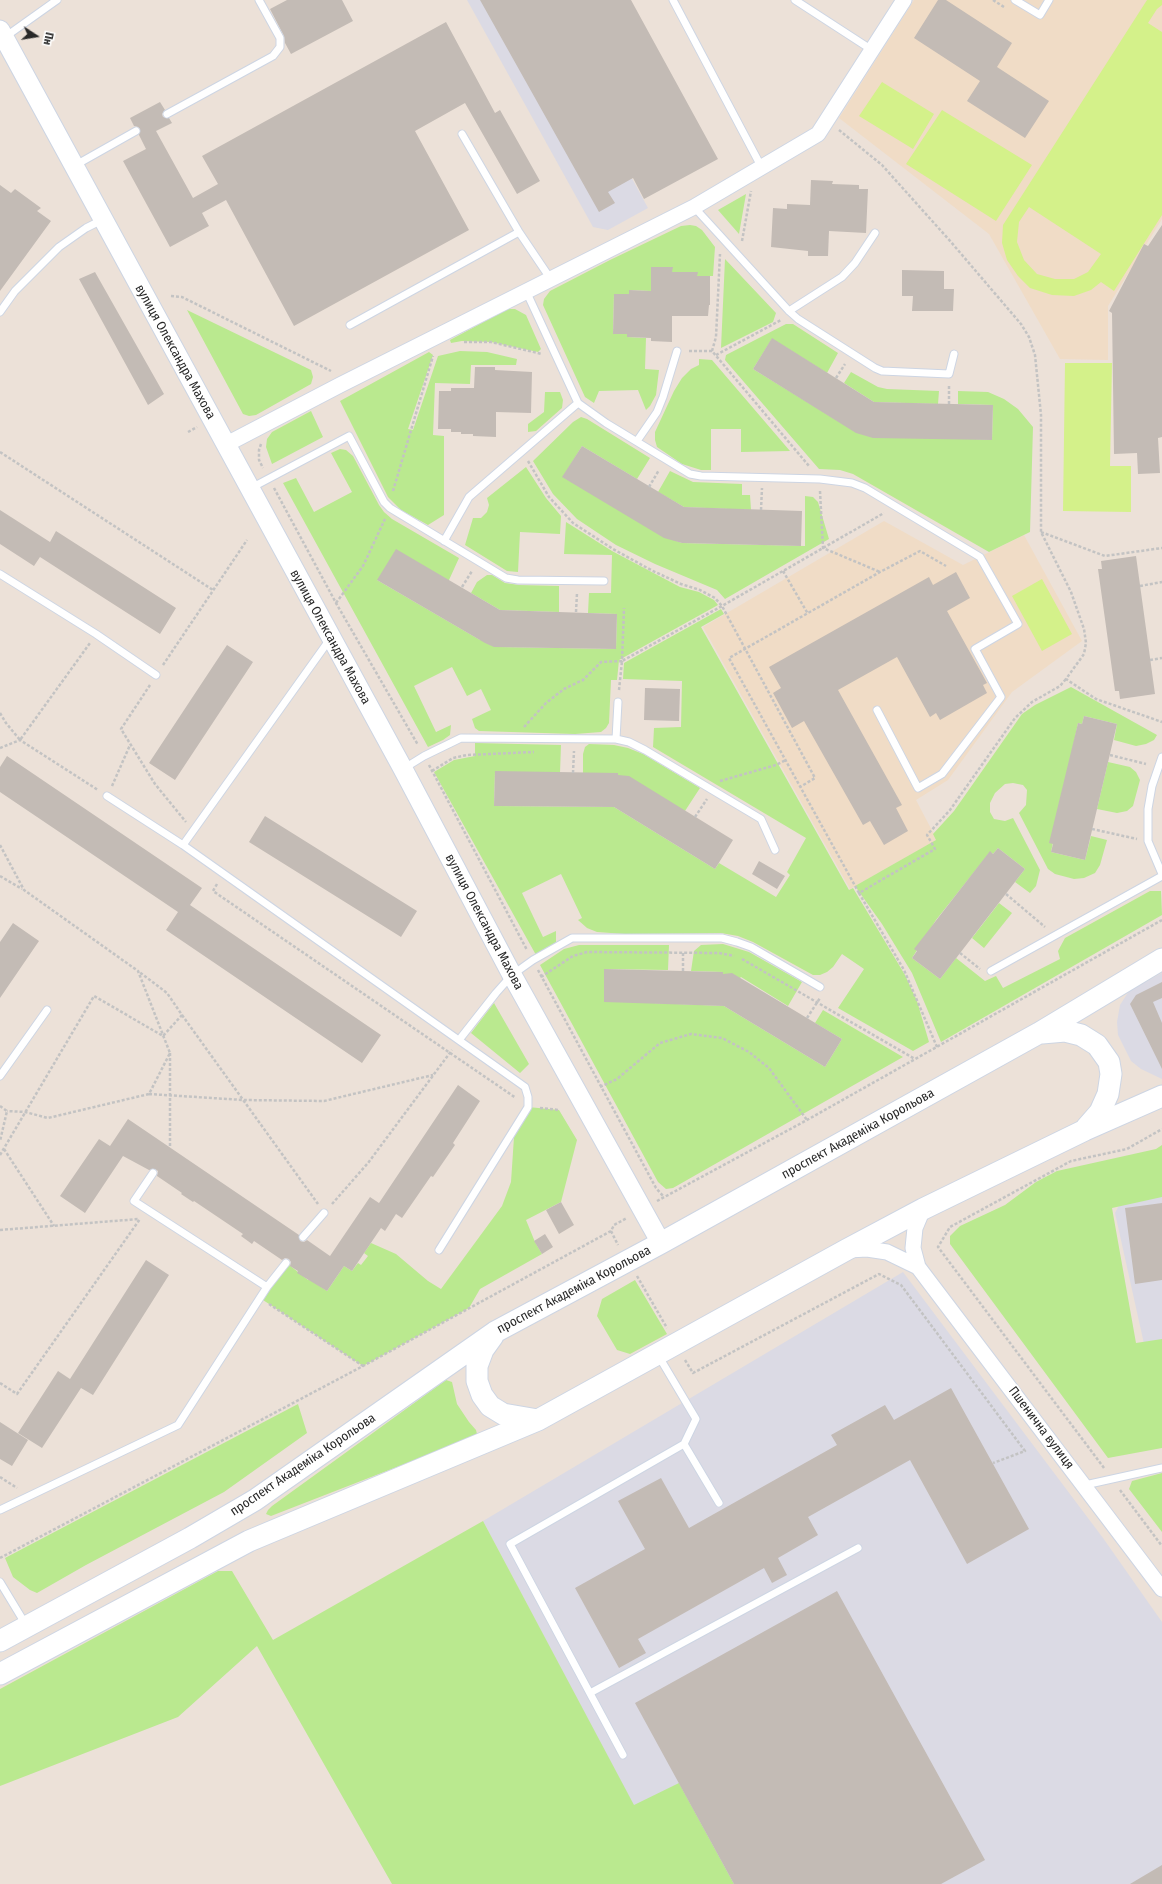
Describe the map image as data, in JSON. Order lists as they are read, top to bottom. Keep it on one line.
{"streets":{"main road":["проспект Академіка Корольова"],"street":["вулиця Олександра Махова","Пшенична вулиця"]},"crossings":[["вулиця Олександра Махова","проспект Академіка Корольова"]],"north":"right"}
